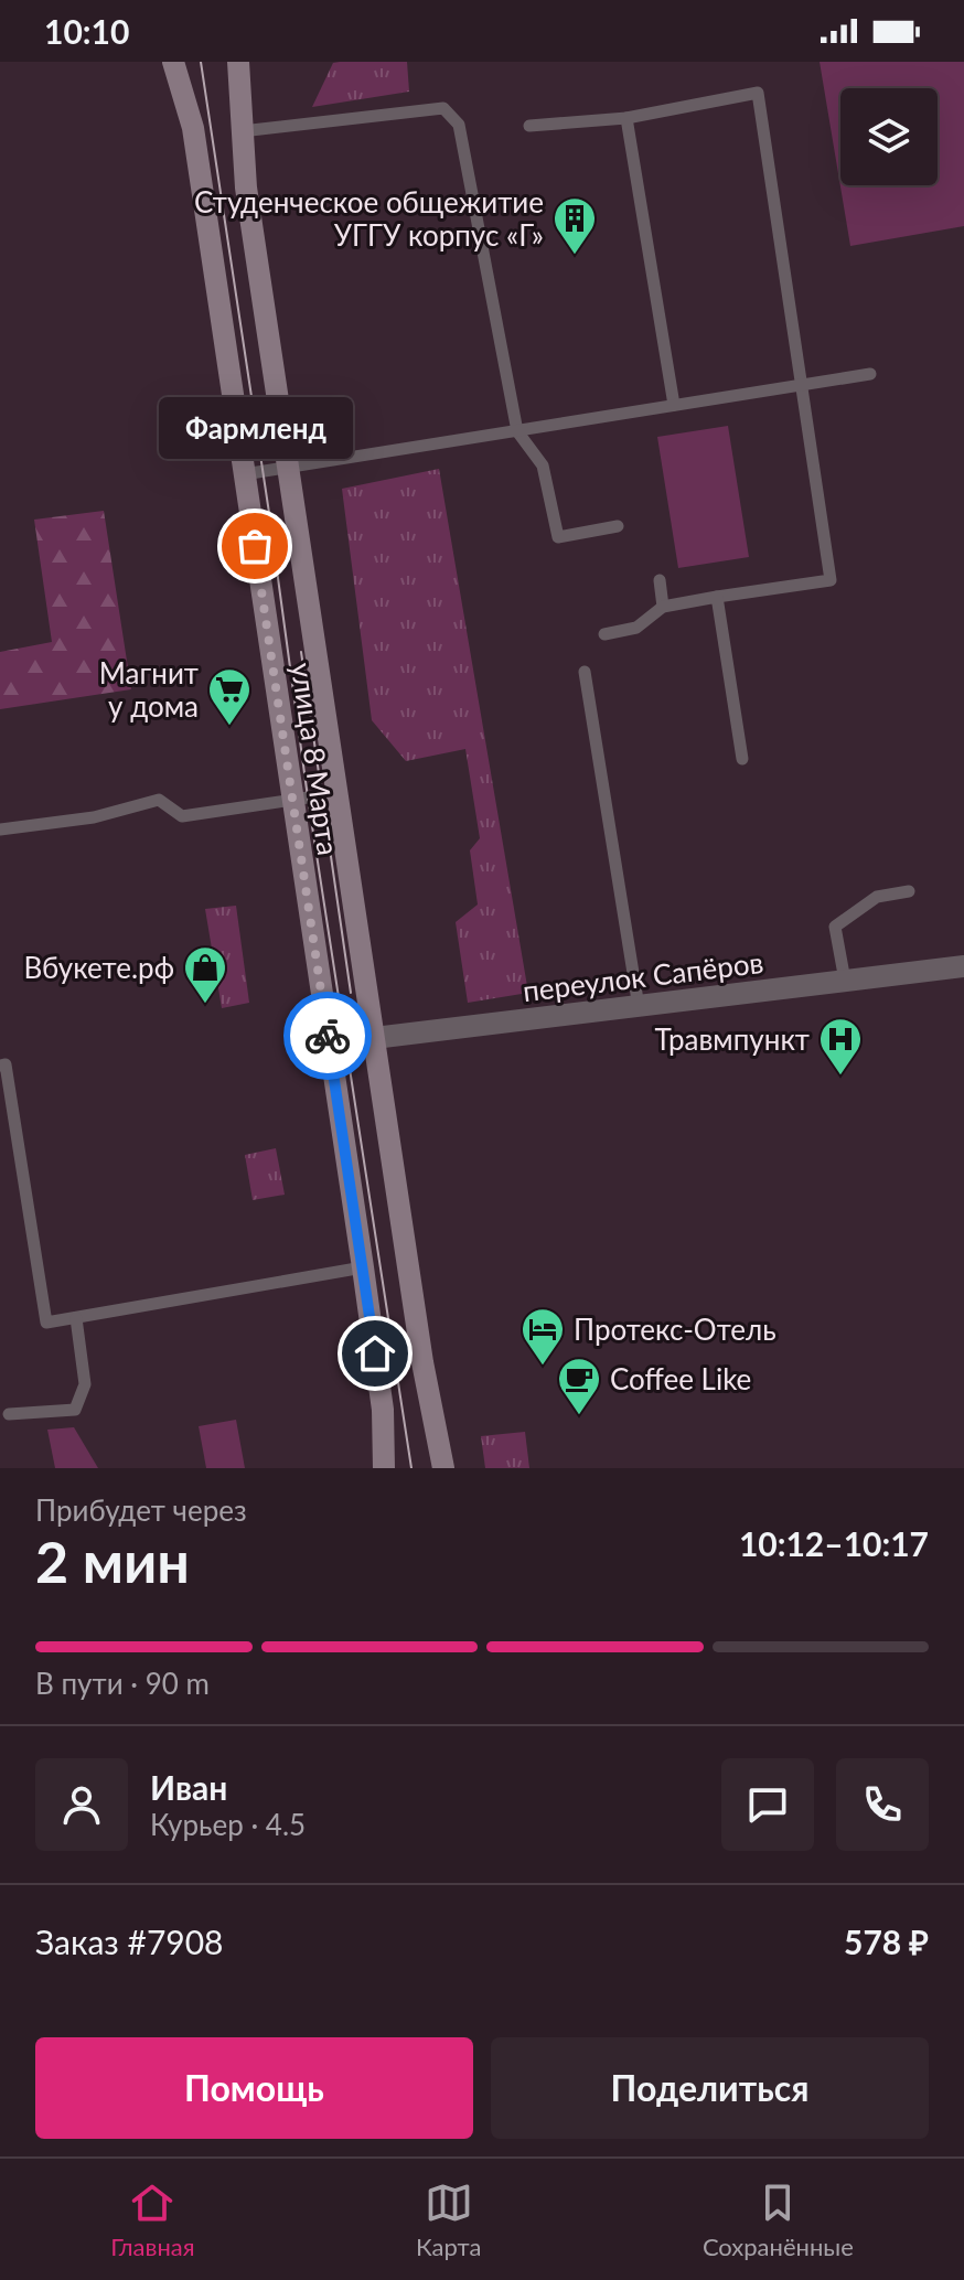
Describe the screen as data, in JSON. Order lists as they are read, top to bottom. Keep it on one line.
{"streets":{"main road":["улица 8 Марта"],"street":["переулок Сапёров"]},"crossings":[["улица 8 Марта","переулок Сапёров"]],"places":{"building":["Студенческое общежитие УГГУ корпус «Г»"],"other":["Фармленд"],"supermarket":["Магнит у дома"],"shop":["Вбукете.рф"],"hospital":["Травмпункт"],"hotel":["Протекс-Отель"],"cafe":["Coffee Like"]},"page":{"status":"10:10","bubble":"Фармленд","heading":["2 мин","Прибудет через","10:12–10:17"],"panel":["Иван","Курьер · 4.5","Заказ #7908","578 ₽"],"bar":"В пути · 90 m","buttons":["Помощь","Поделиться"],"tabs":["Главная","Карта","Сохранённые"]}}
